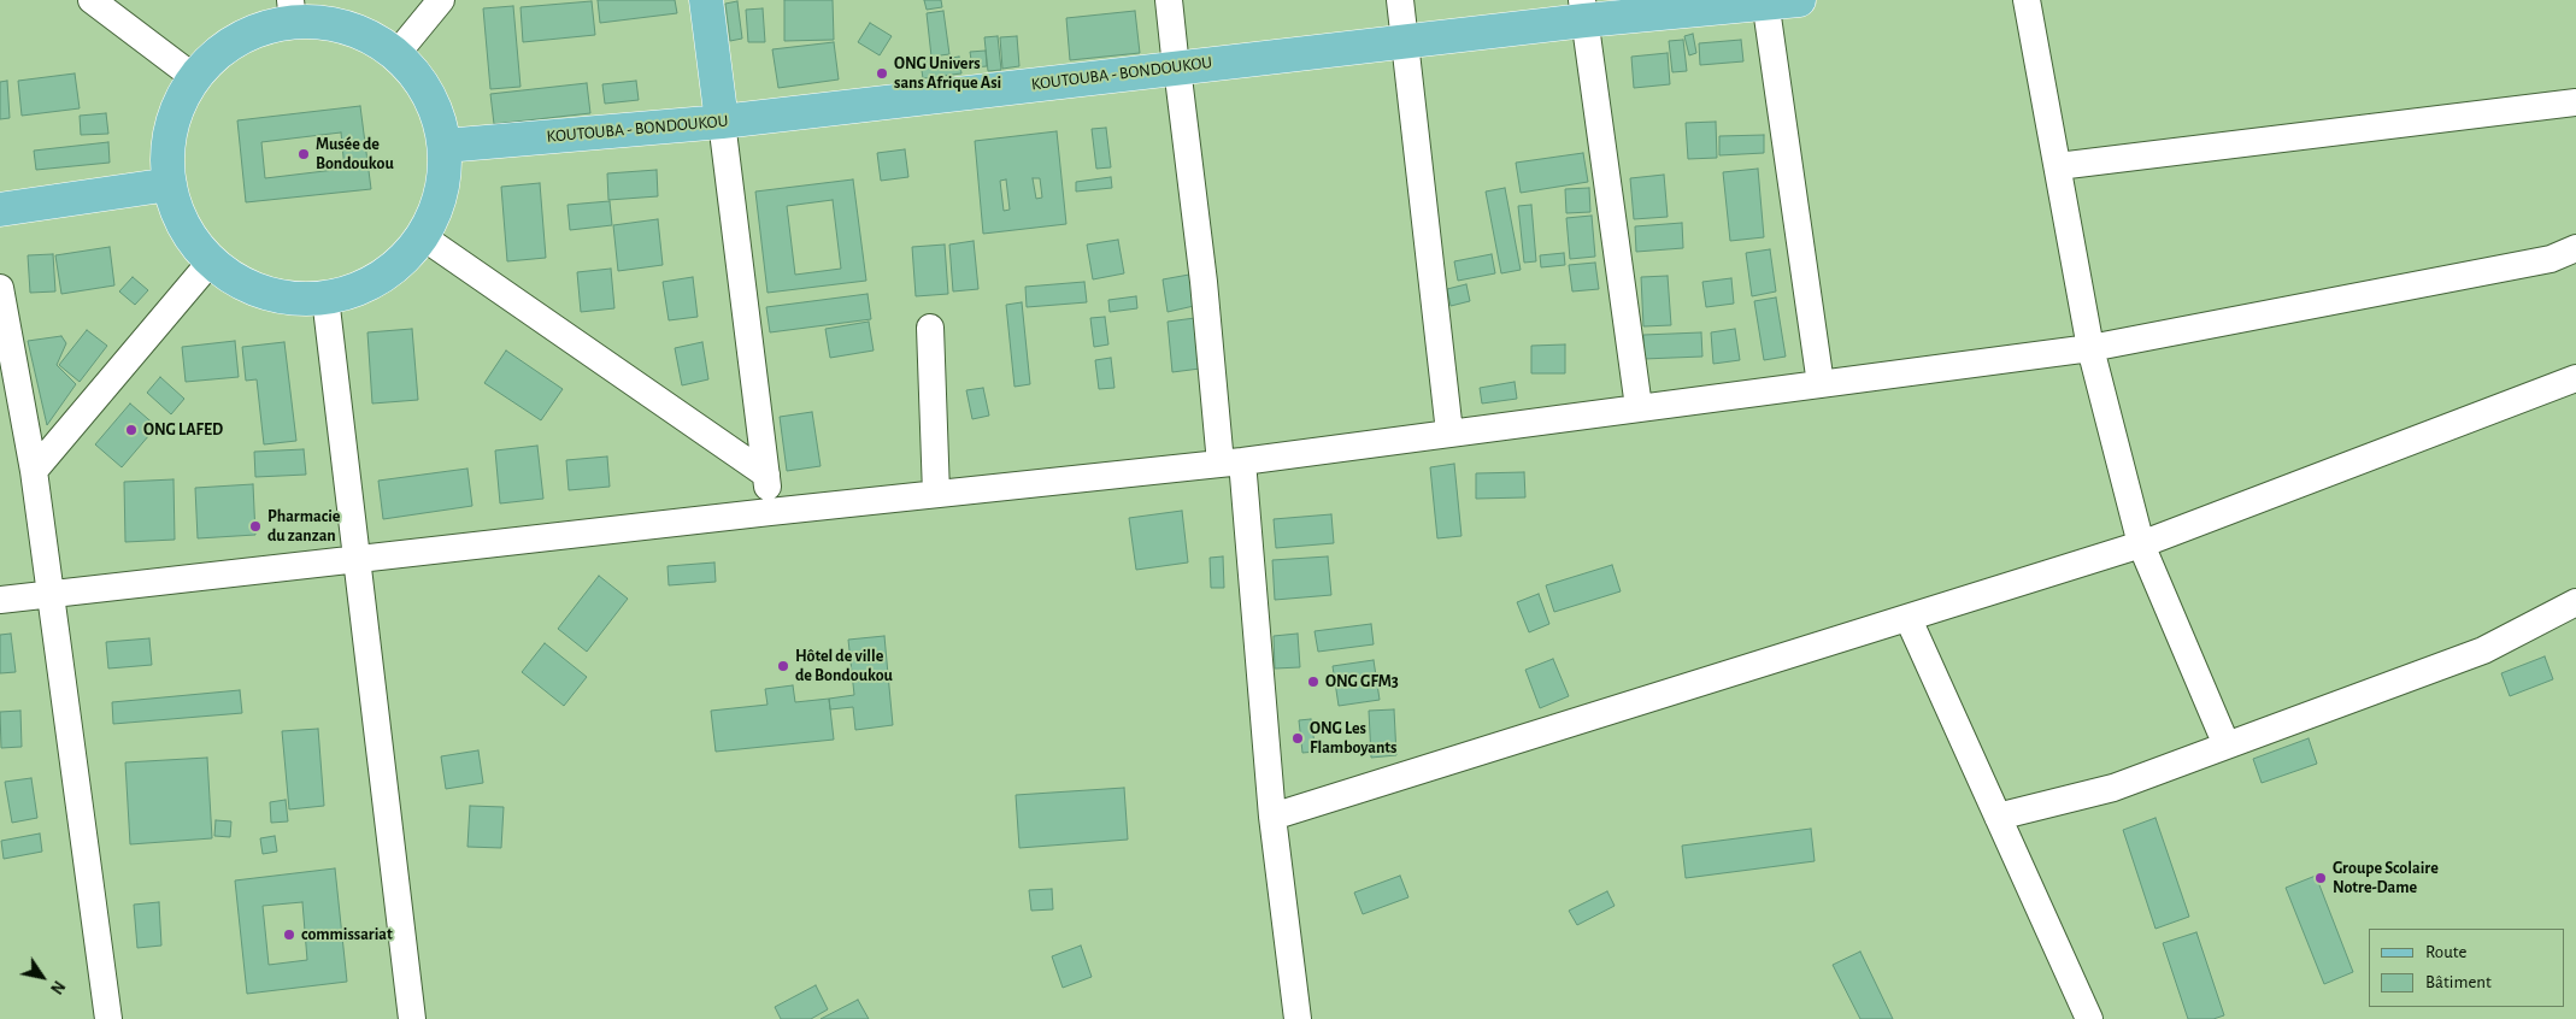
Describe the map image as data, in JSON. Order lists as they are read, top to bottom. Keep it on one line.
{"streets":{"main road":["KOUTOUBA - BONDOUKOU"]},"places":["ONG Univers sans Afrique Asi","Musée de Bondoukou","ONG LAFED","Pharmacie du zanzan","Hôtel de ville de Bondoukou","ONG GFM3","ONG Les Flamboyants","Groupe Scolaire Notre-Dame","commissariat"],"legend":["Route","Bâtiment"],"north":"bottom right"}
